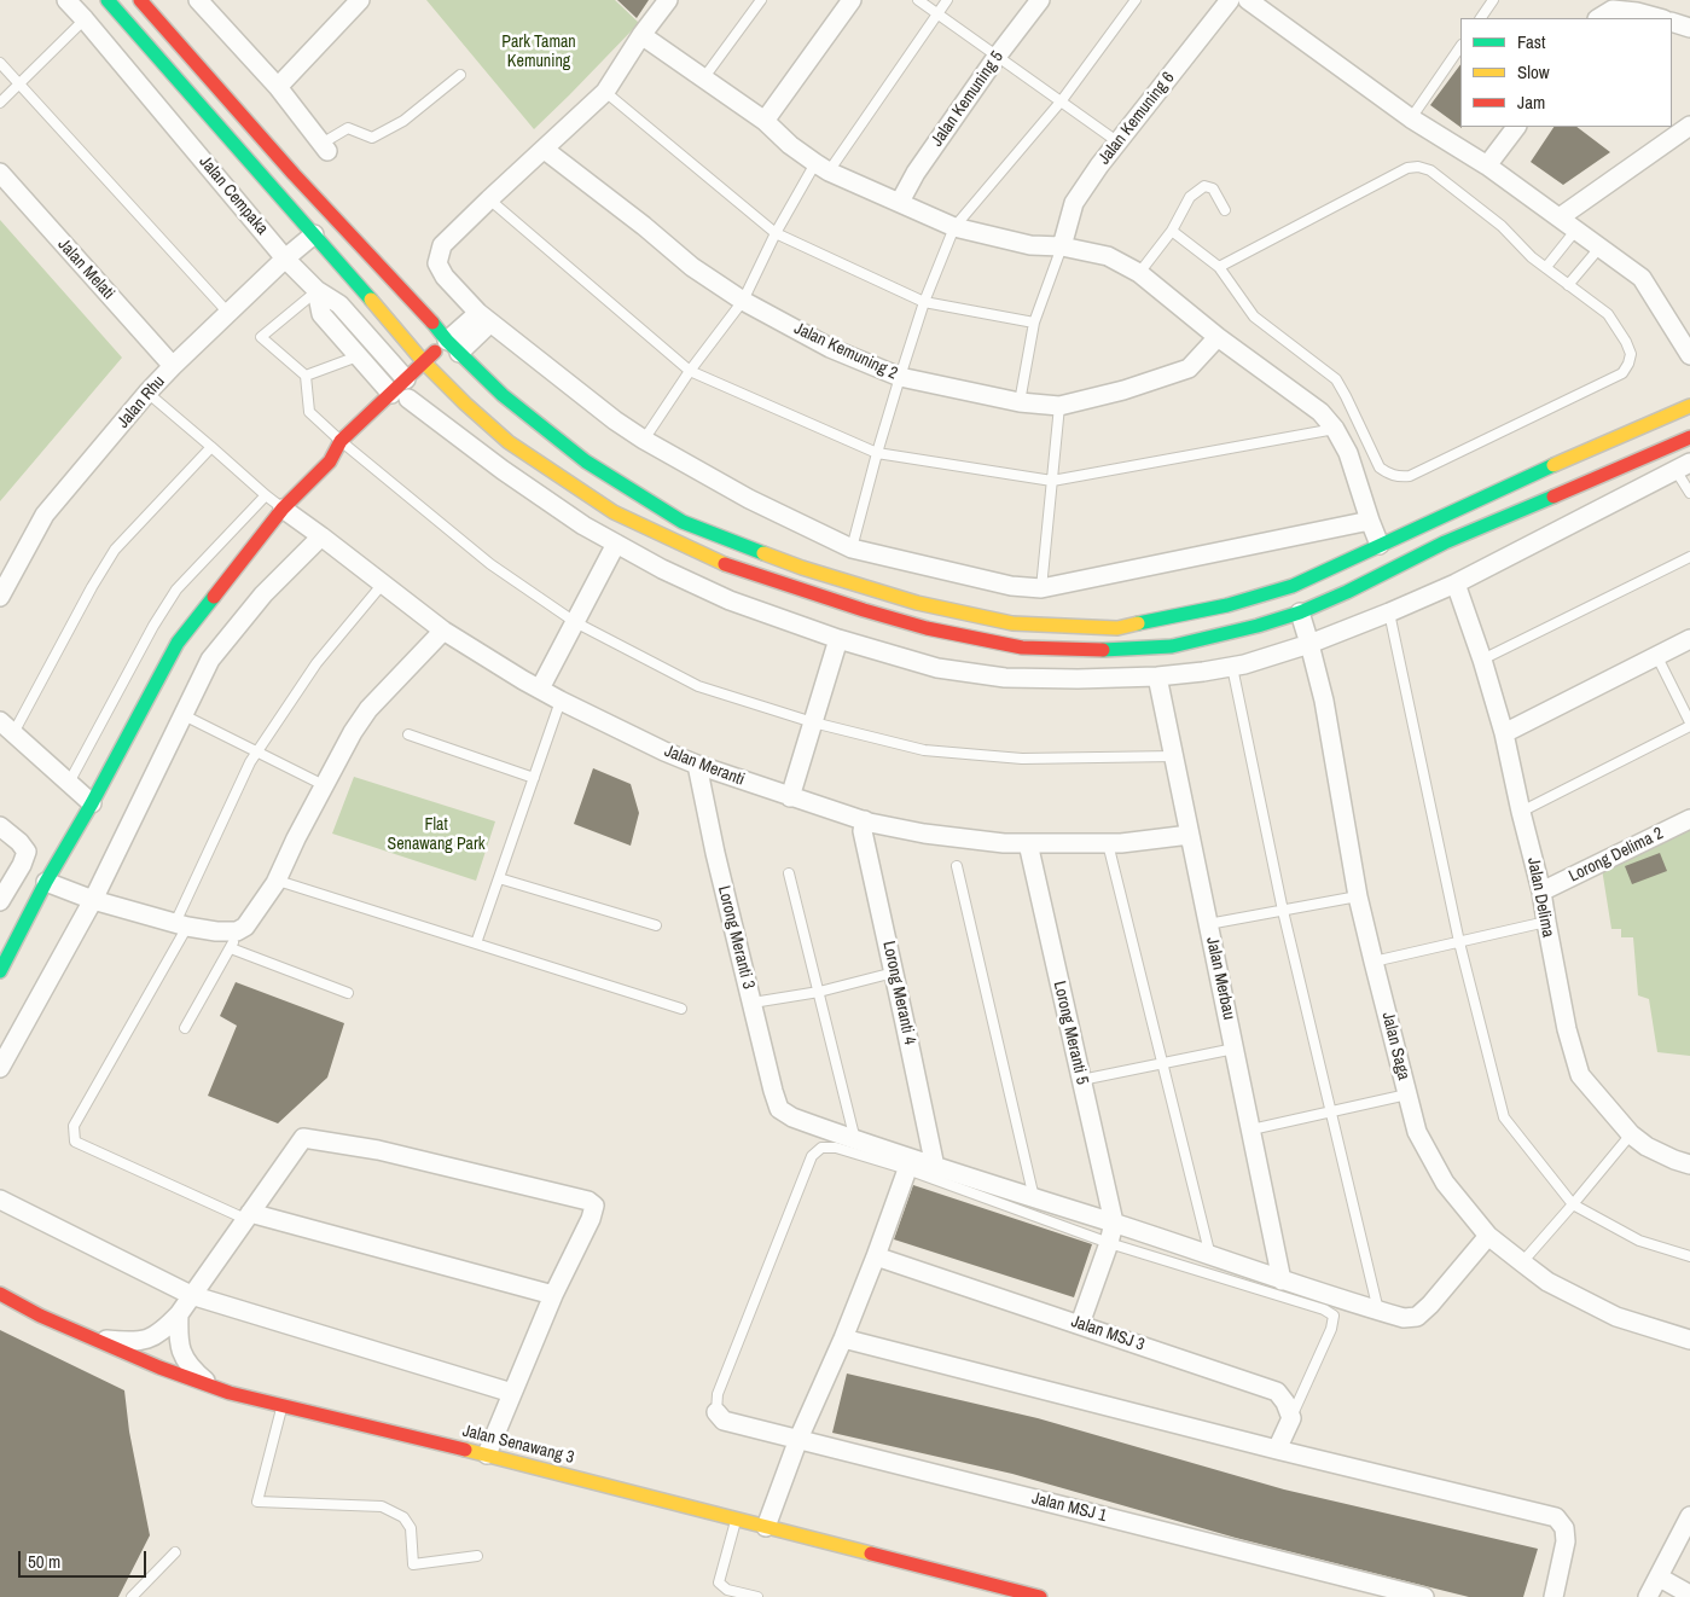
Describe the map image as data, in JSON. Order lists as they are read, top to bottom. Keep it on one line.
{"streets":{"street":["Jalan Kemuning 5","Jalan Kemuning 6","Jalan Cempaka","Jalan Melati","Jalan Kemuning 2","Jalan Rhu","Jalan Meranti","Lorong Delima 2","Jalan Delima","Lorong Meranti 3","Jalan Merbau","Lorong Meranti 4","Lorong Meranti 5","Jalan Saga","Jalan MSJ 3","Jalan Senawang 3","Jalan MSJ 1"]},"crossings":[["Jalan Cempaka","Jalan Rhu"],["Jalan Melati","Jalan Rhu"],["Jalan Meranti","Lorong Meranti 3"],["Jalan Meranti","Jalan Merbau"],["Jalan Meranti","Lorong Meranti 4"],["Jalan Meranti","Lorong Meranti 5"],["Lorong Delima 2","Jalan Delima"]],"parks":["Park Taman Kemuning","Flat Senawang Park"],"legend":["Fast","Slow","Jam"],"scale_bar":"50 m"}
